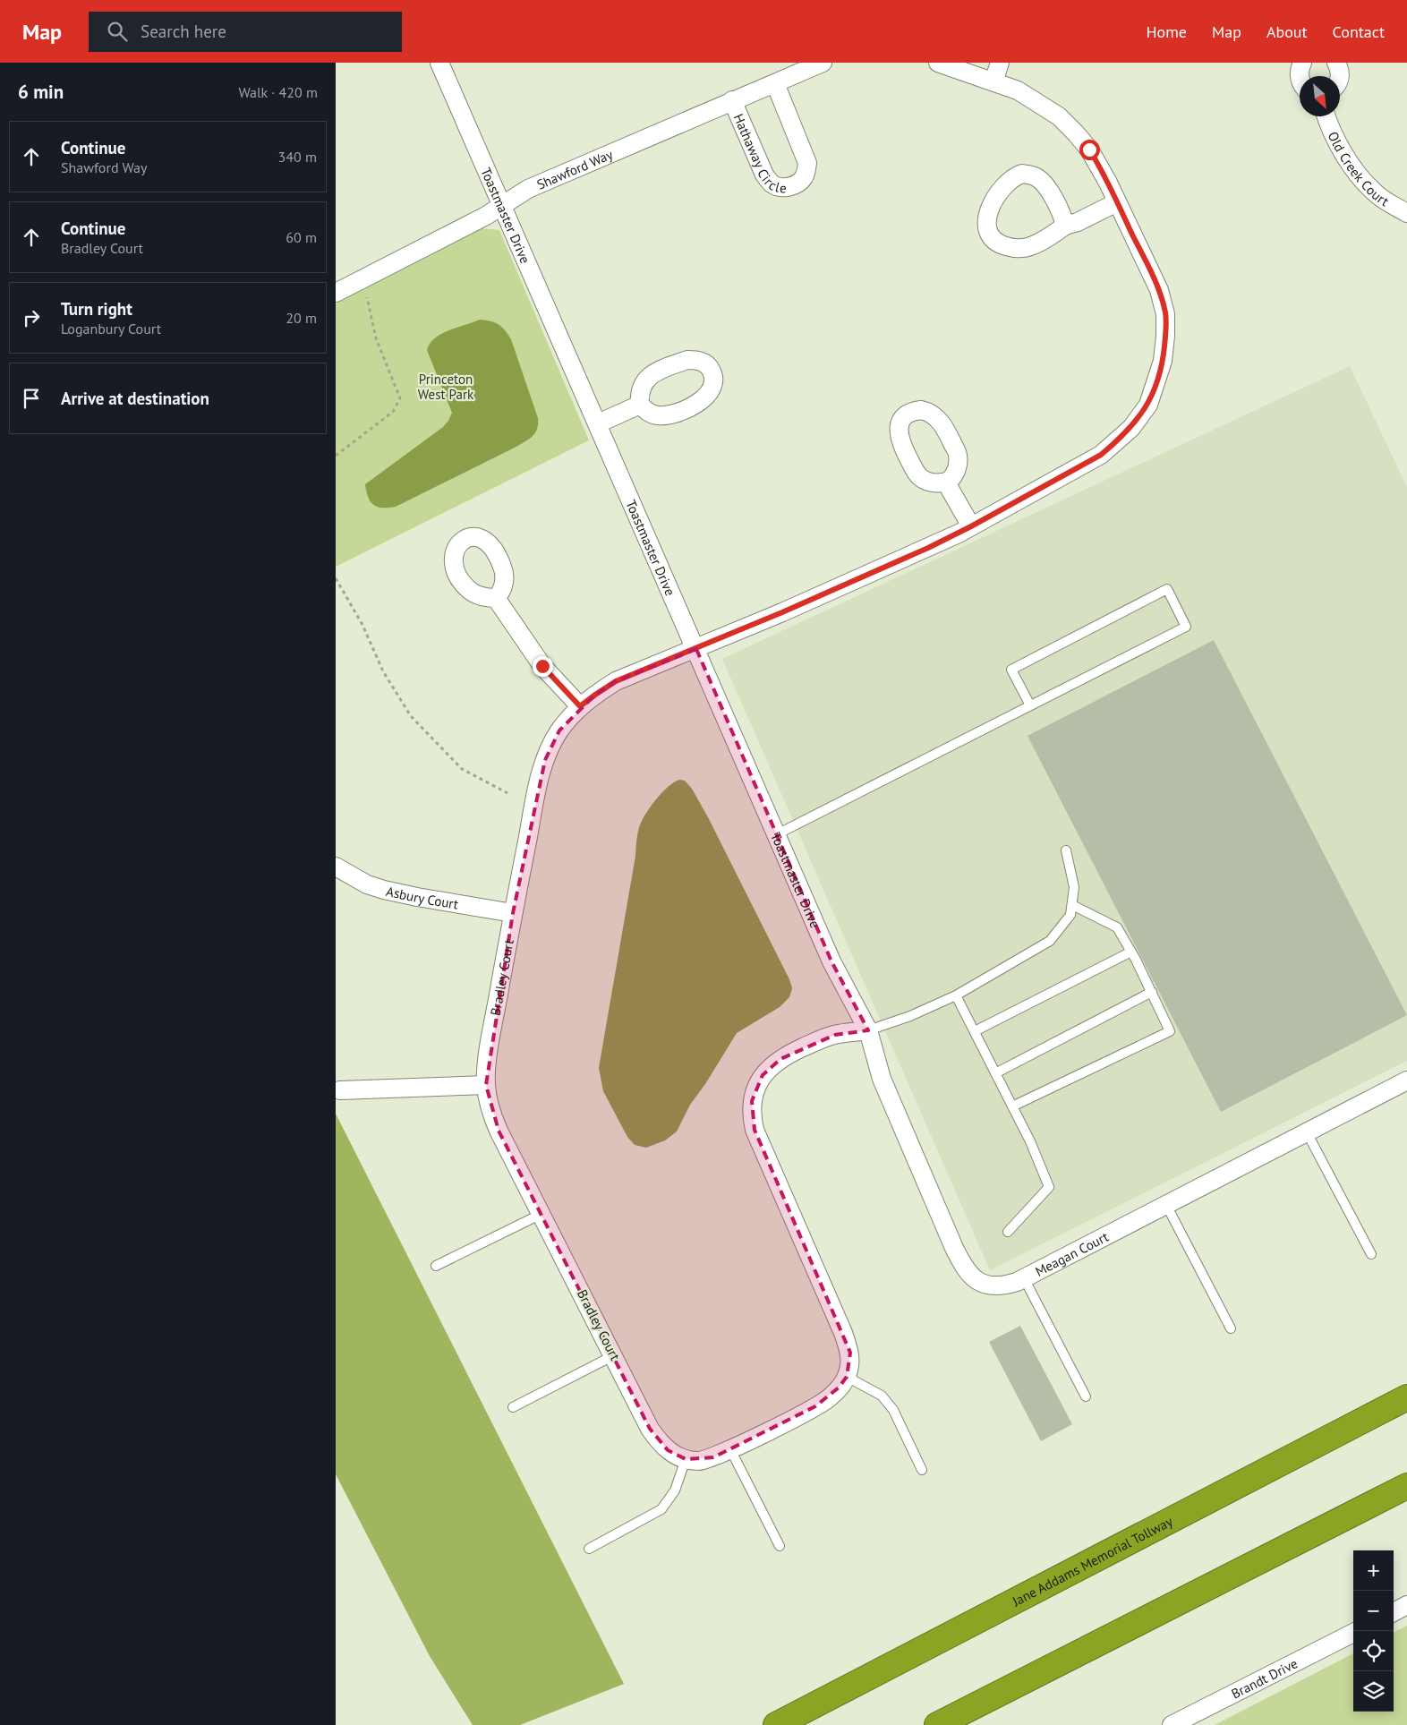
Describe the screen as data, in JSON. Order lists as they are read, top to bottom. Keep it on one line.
{"streets":{"highway":["Jane Addams Memorial Tollway"],"street":["Hathaway Circle","Old Creek Court","Shawford Way","Toastmaster Drive","Asbury Court","Bradley Court","Meagan Court","Brandt Drive"]},"crossings":[["Hathaway Circle","Shawford Way"],["Shawford Way","Toastmaster Drive"],["Toastmaster Drive","Bradley Court"],["Toastmaster Drive","Meagan Court"],["Asbury Court","Bradley Court"]],"parks":["Princeton West Park"],"north":"bottom right","page":{"header":"Map","search":"Search here","nav":["Home","Map","About","Contact"],"heading":["6 min","Walk · 420 m"],"list":[["Continue","Shawford Way","340 m"],["Continue","Bradley Court","60 m"],["Turn right","Loganbury Court","20 m"],"Arrive at destination"],"map_buttons":["+","−"]}}
